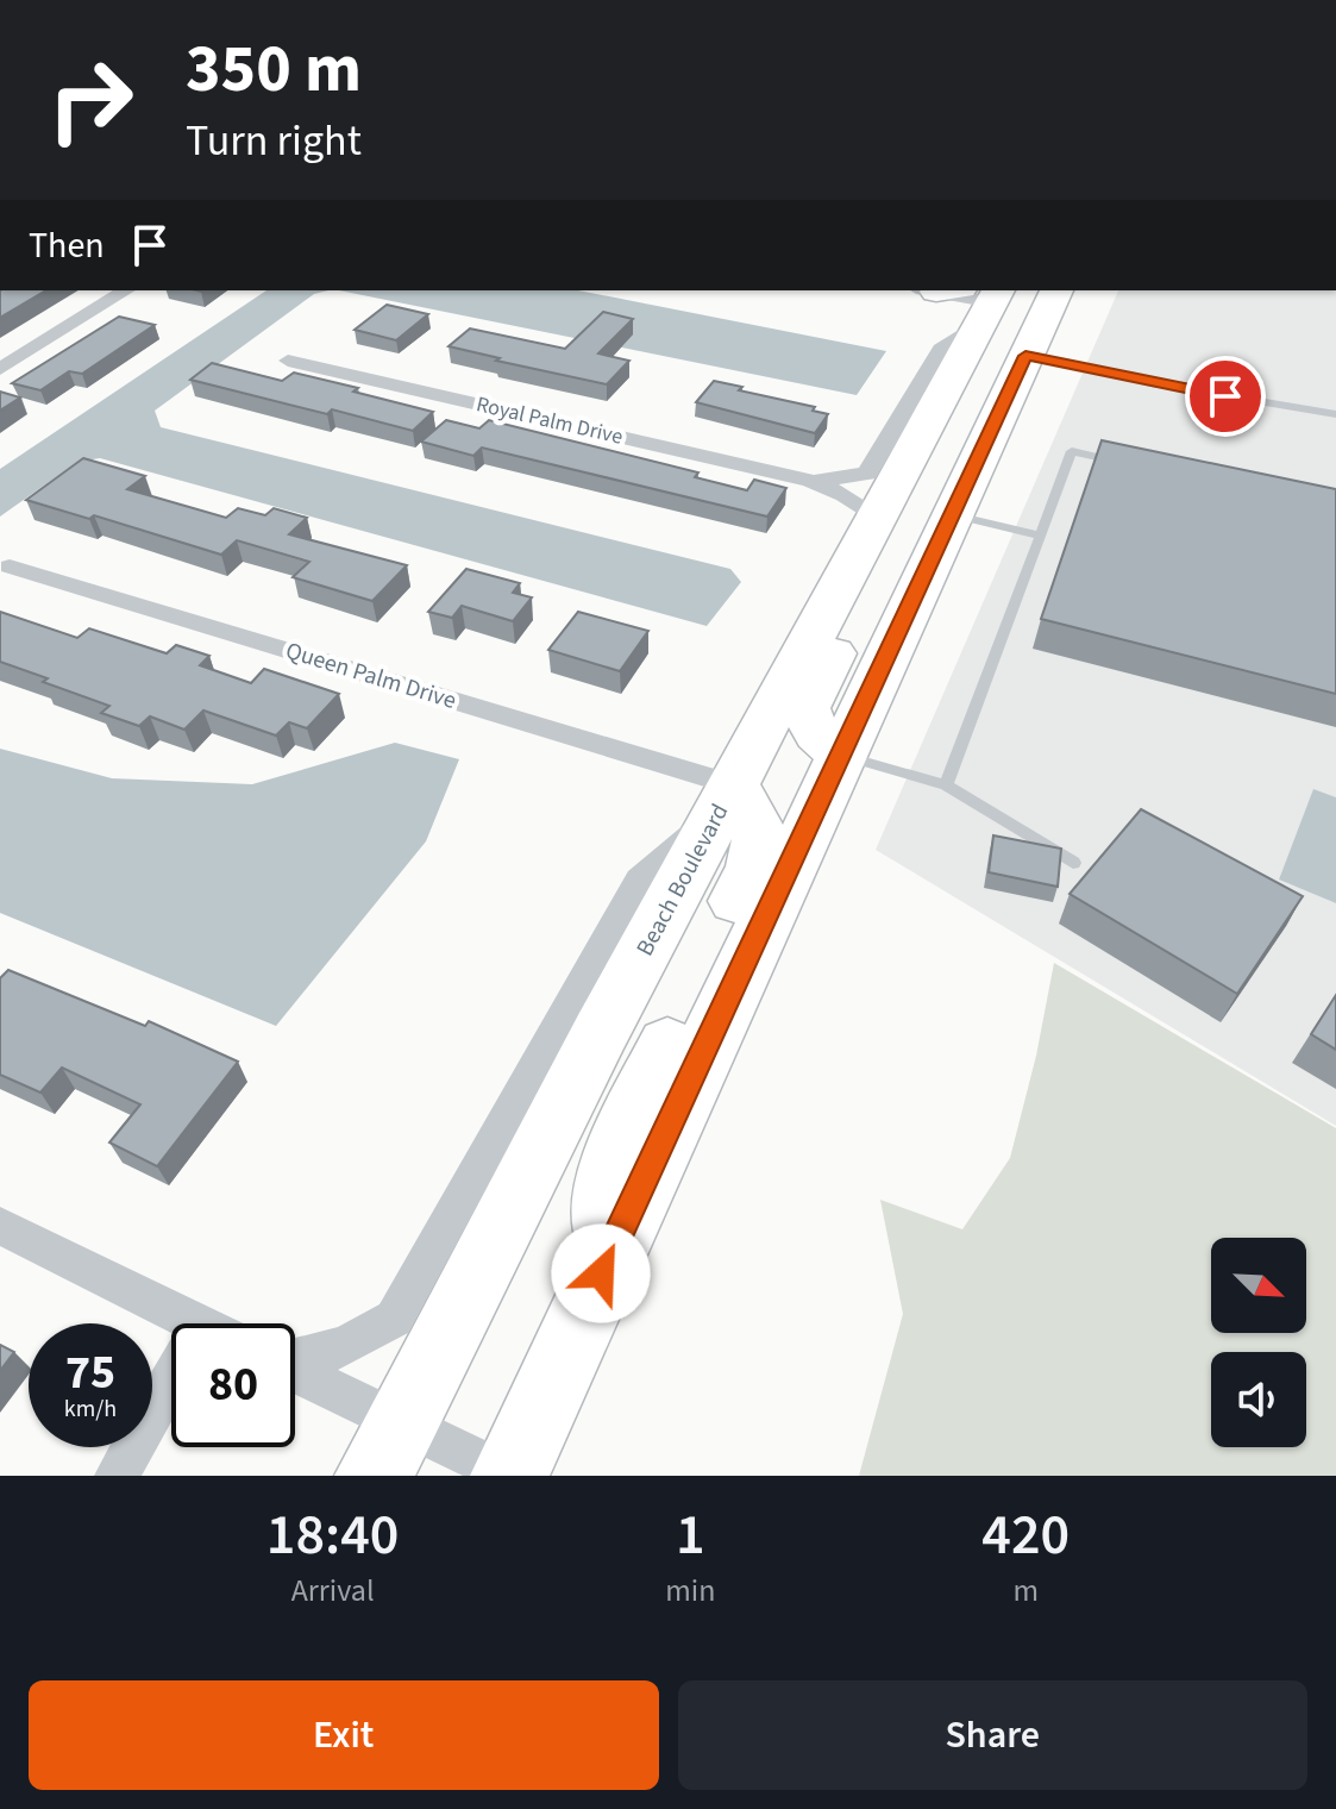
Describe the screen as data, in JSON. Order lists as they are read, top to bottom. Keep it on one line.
{"streets":{"highway":["Beach Boulevard"],"street":["Royal Palm Drive","Queen Palm Drive"]},"crossings":[["Royal Palm Drive","Beach Boulevard"],["Queen Palm Drive","Beach Boulevard"]],"north":"bottom right","page":{"turn":["350 m","Turn right"],"then":"Then","speed":"75 km/h","limit":"80","eta":["18:40","Arrival","1","min","420","m"],"buttons":["Exit","Share"]}}
